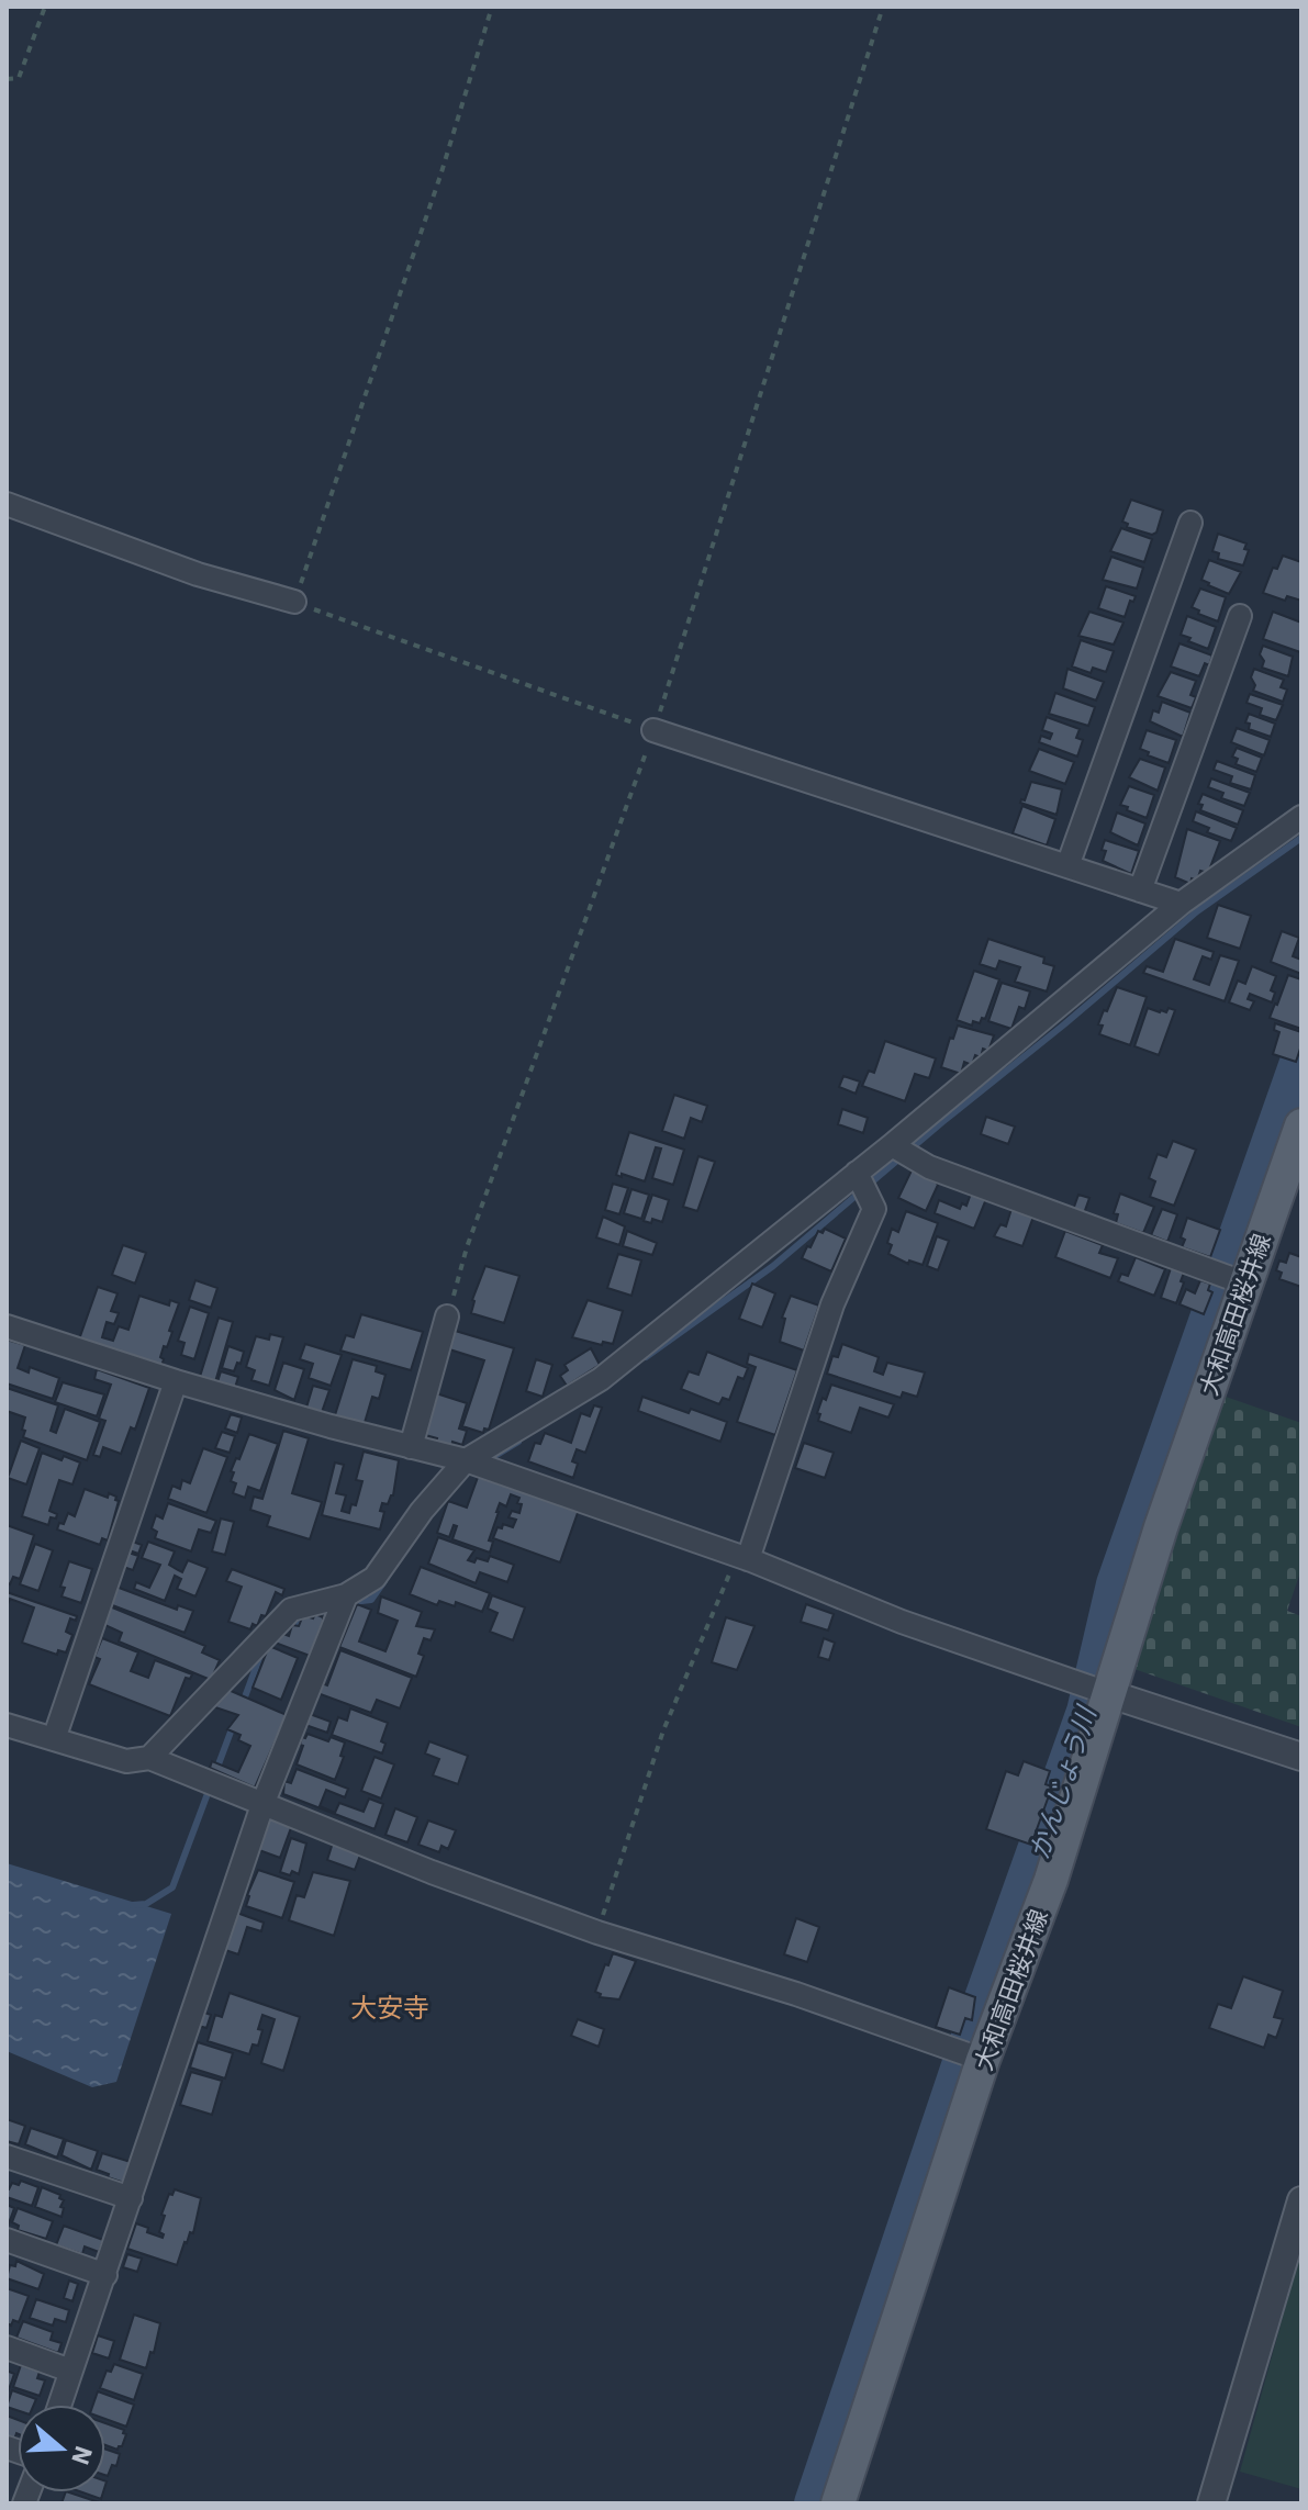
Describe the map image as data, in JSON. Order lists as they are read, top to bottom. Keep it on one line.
{"streets":{"main road":["大和高田桜井線"]},"districts":["大安寺"],"water":["かんじょう川"],"north":"right"}
